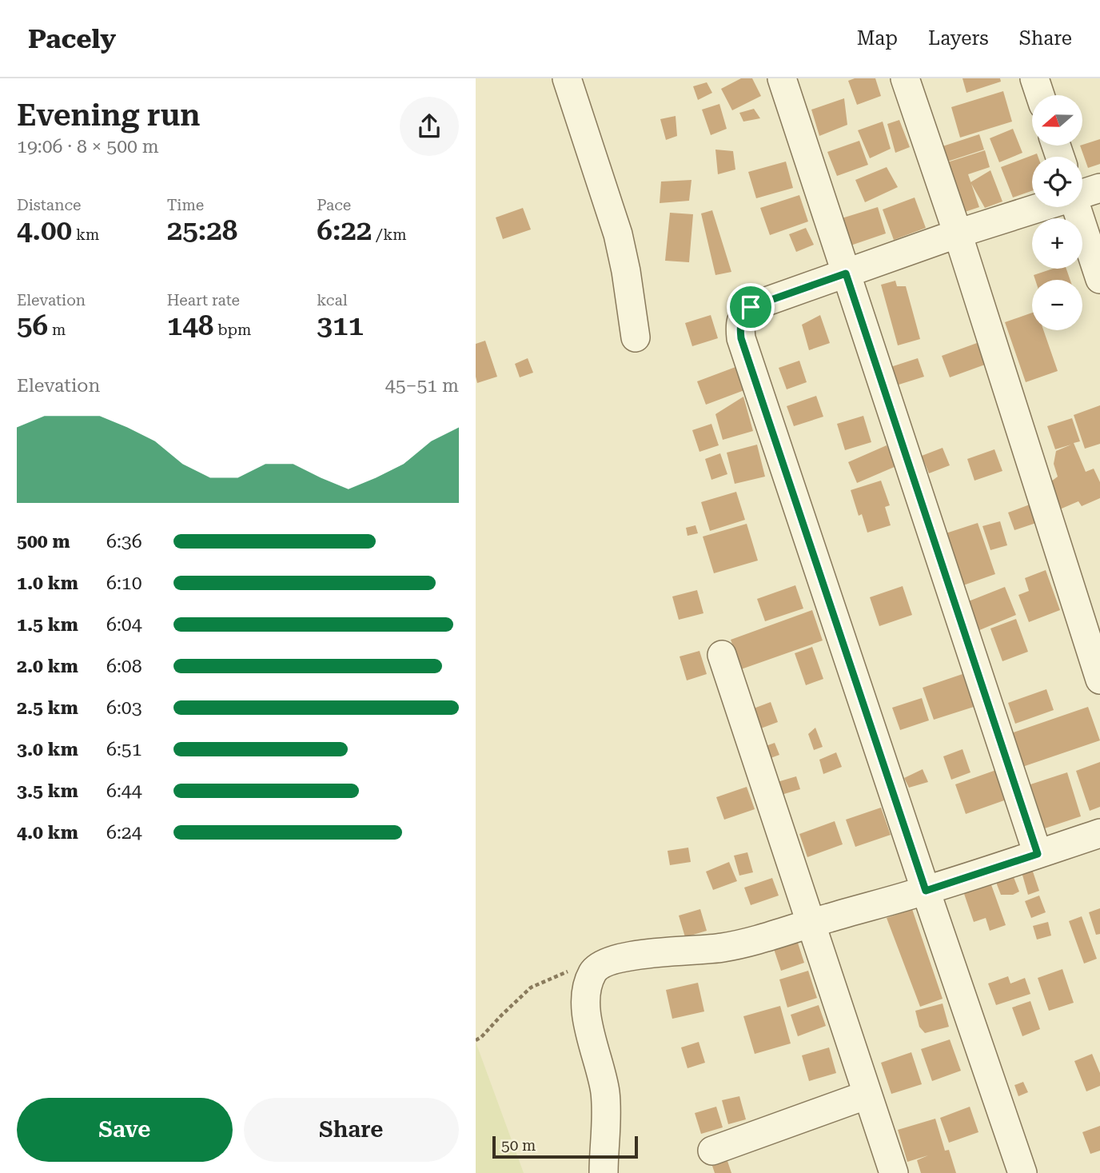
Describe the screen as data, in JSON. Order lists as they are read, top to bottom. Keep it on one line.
{"scale_bar":"50 m","north":"left","page":{"header":"Pacely","nav":["Map","Layers","Share"],"heading":["Evening run","19:06 · 8 × 500 m"],"map_buttons":["+","−"],"stats":[["Distance","4.00 km"],["Time","25:28"],["Pace","6:22 /km"],["Elevation","56 m"],["Heart rate","148 bpm"],["kcal","311"]],"chart":["Elevation","45–51 m"],"list":[{"name":"500 m","note":"6:36"},{"name":"1.0 km","note":"6:10"},{"name":"1.5 km","note":"6:04"},{"name":"2.0 km","note":"6:08"},{"name":"2.5 km","note":"6:03"},{"name":"3.0 km","note":"6:51"},{"name":"3.5 km","note":"6:44"},{"name":"4.0 km","note":"6:24"}],"buttons":["Save","Share"],"scale":"50 m"}}
